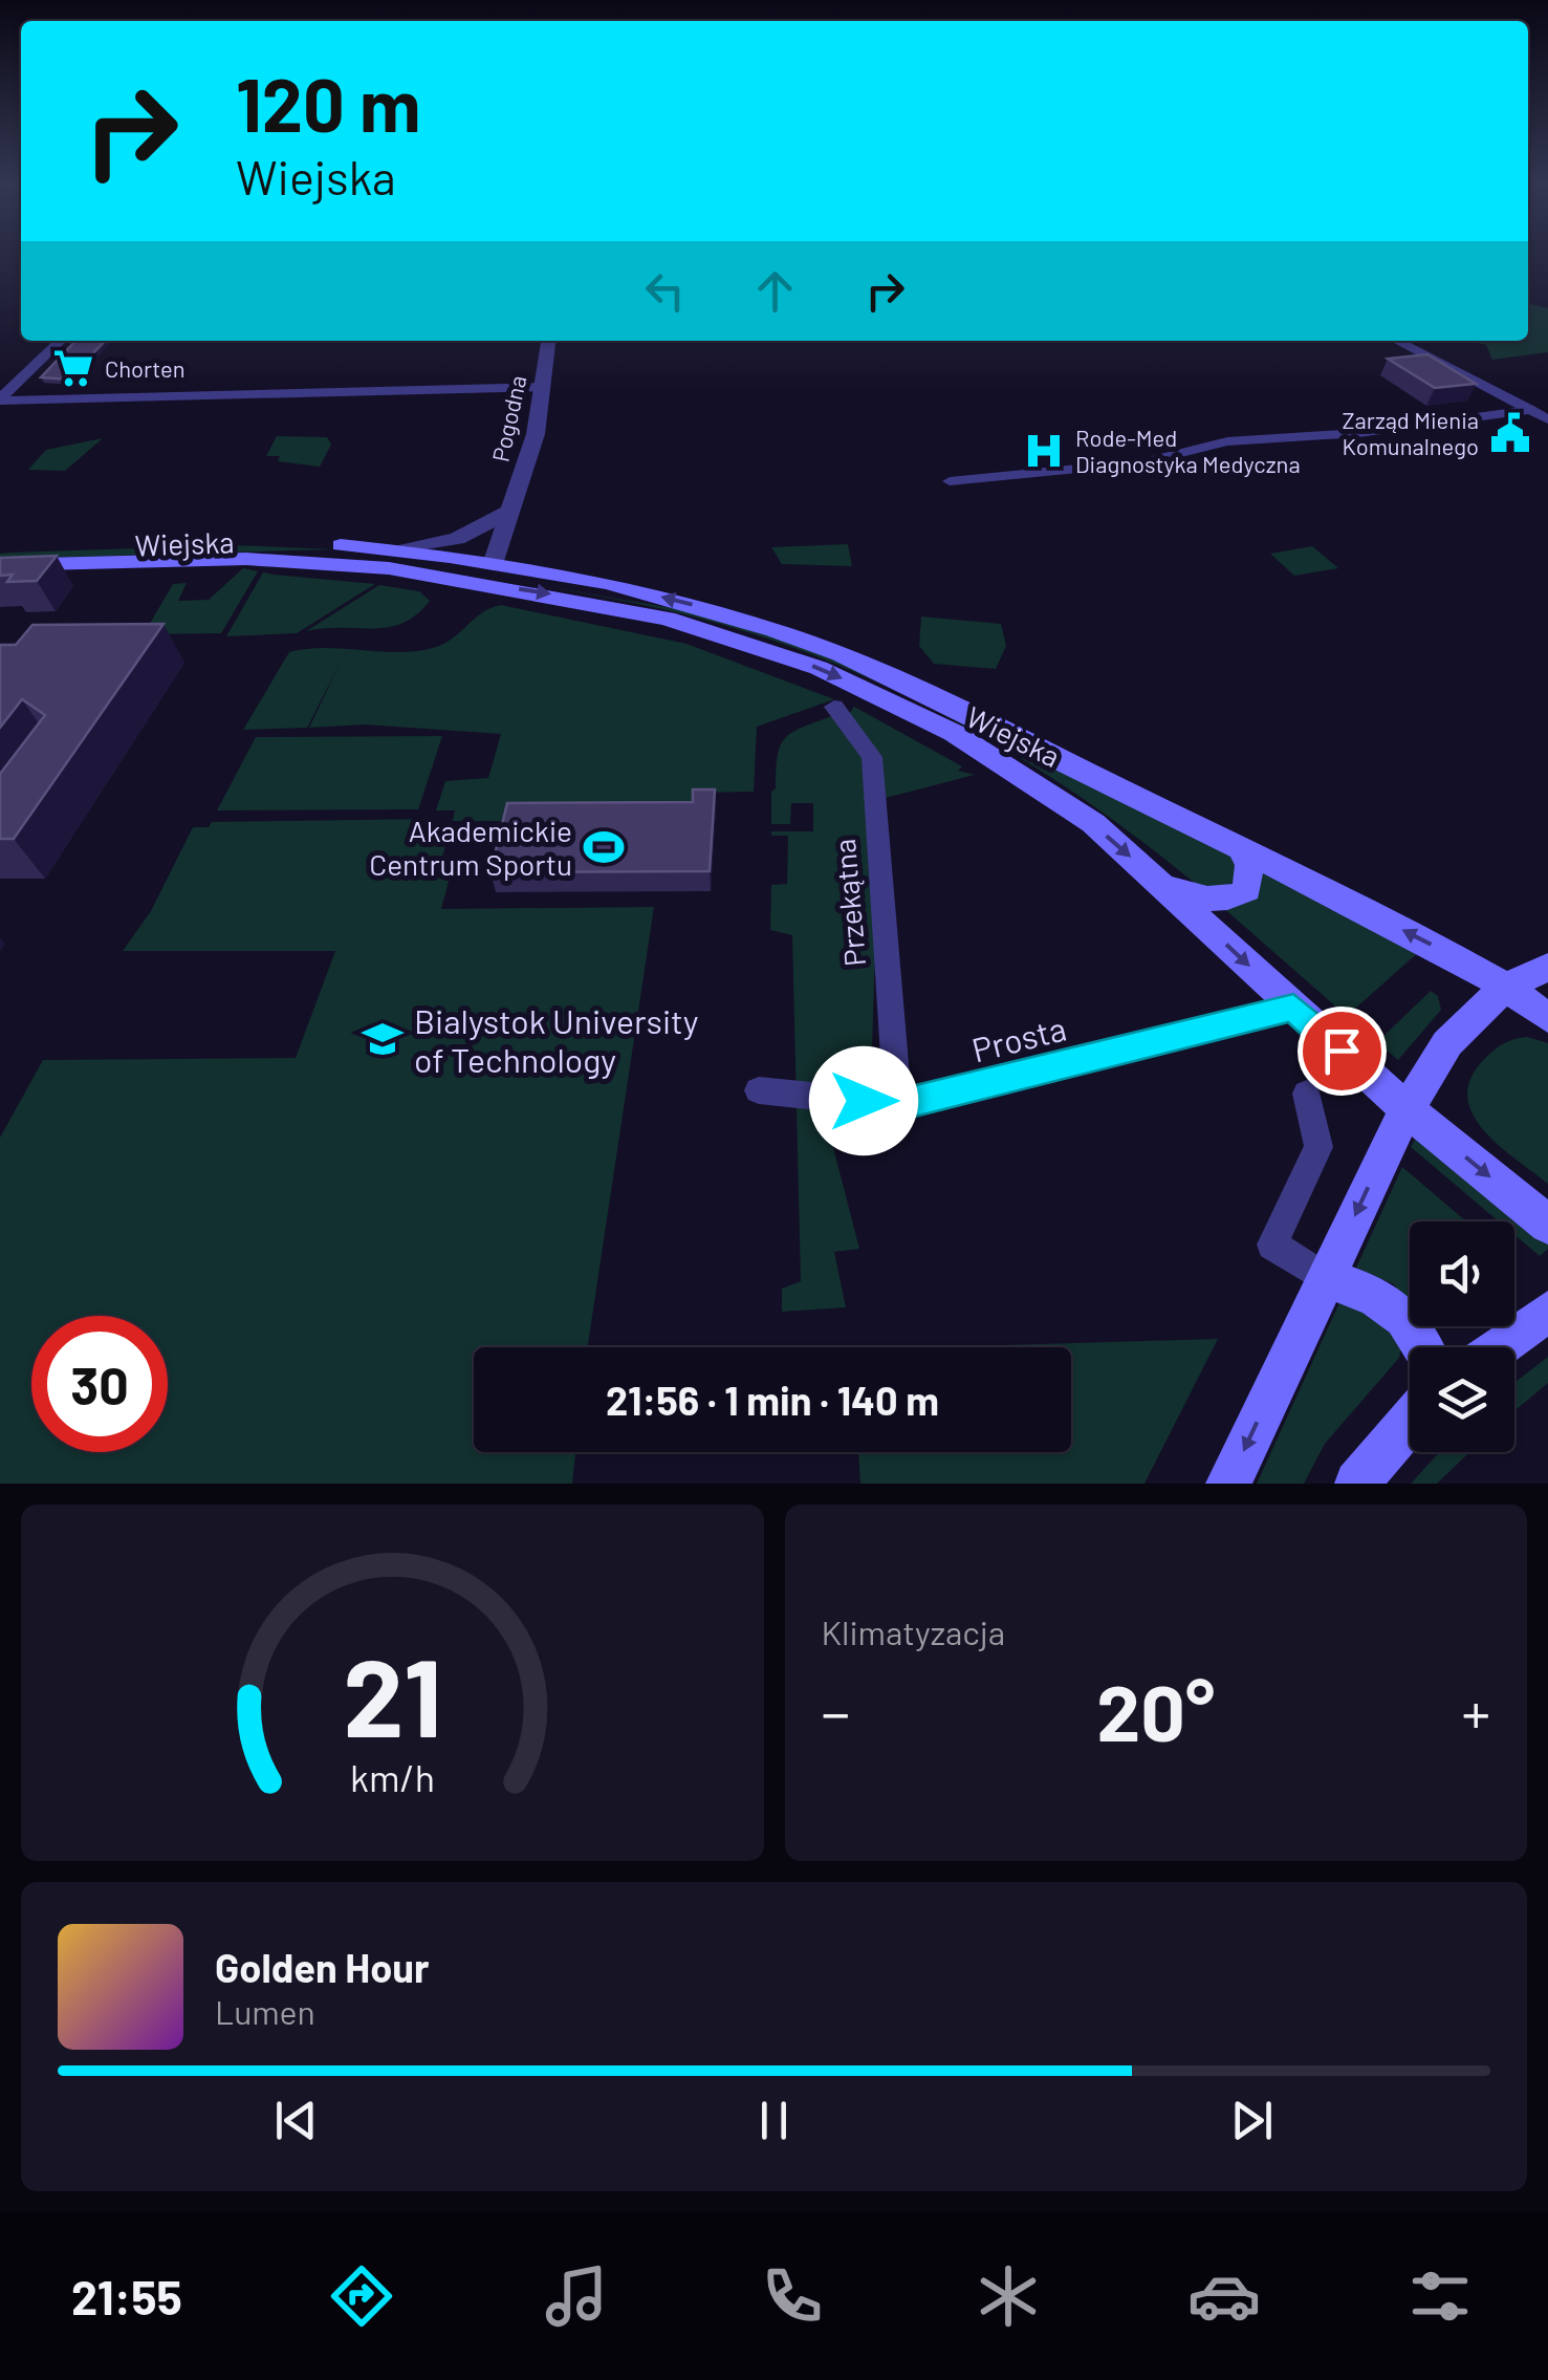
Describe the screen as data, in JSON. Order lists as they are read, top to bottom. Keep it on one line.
{"streets":{"main road":["Wiejska"],"street":["Pogodna","Przekątna","Prosta"]},"crossings":[["Pogodna","Wiejska"],["Wiejska","Prosta"],["Przekątna","Prosta"]],"places":{"supermarket":["Chorten"],"public building":["Zarząd Mienia Komunalnego"],"hospital":["Rode-Med Diagnostyka Medyczna"],"sports":["Akademickie Centrum Sportu"],"school or university":["Bialystok University of Technology"]},"page":{"turn":["120 m","Wiejska"],"limit":"30","trip":"21:56 · 1 min · 140 m","tile":"Klimatyzacja","heat":["−","20°","+"],"song":["Golden Hour","Lumen"],"tabs":"21:55","gauge":["21","km/h"]}}
